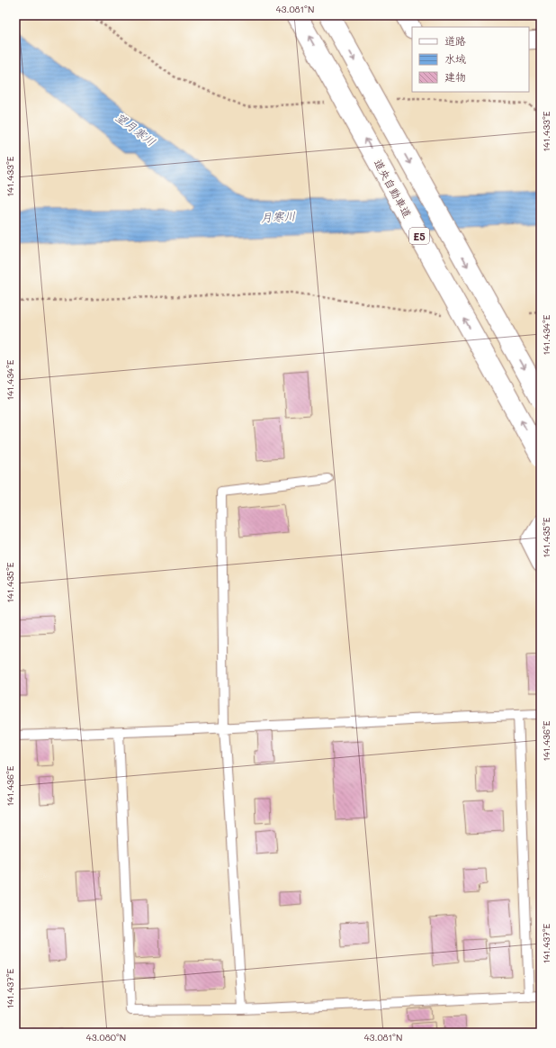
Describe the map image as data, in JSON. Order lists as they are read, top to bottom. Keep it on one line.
{"streets":{"highway":["道央自動車道","E5"]},"water":["望月寒川","月寒川"],"legend":["道路","水域","建物"],"coordinates":["43.081°N","141.433°E","141.434°E","141.435°E","141.436°E","141.437°E","43.080°N"]}
